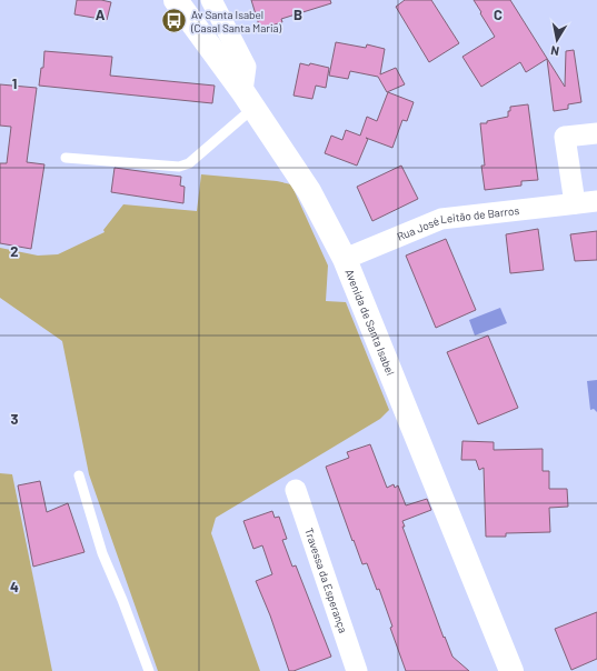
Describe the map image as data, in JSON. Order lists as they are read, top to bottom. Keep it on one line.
{"streets":{"street":["Rua José Leitão de Barros","Avenida de Santa Isabel","Travessa da Esperança"]},"crossings":[["Rua José Leitão de Barros","Avenida de Santa Isabel"]],"places":{"bus stop":["Av Santa Isabel (Casal Santa Maria)"]},"north":"bottom","grid":{"columns":["A","B","C"],"rows":["1","2","3","4"]}}
